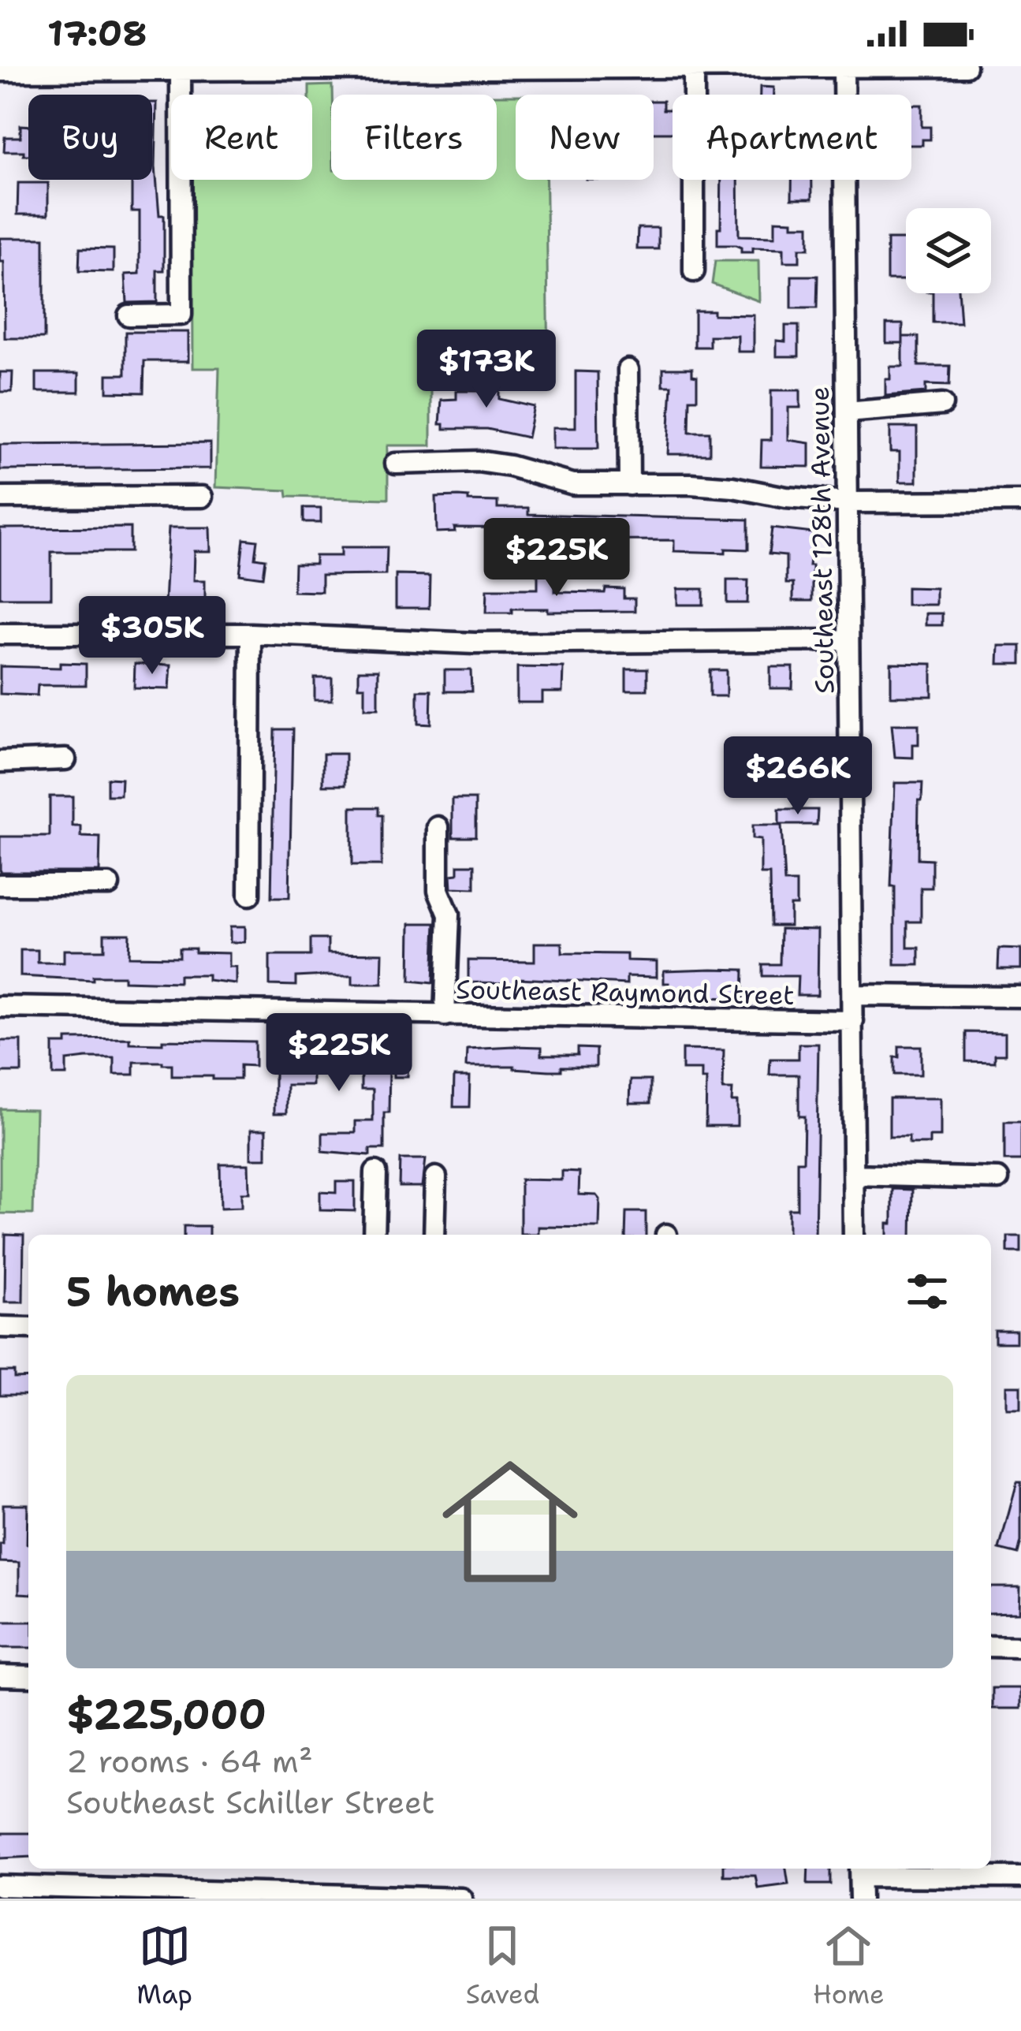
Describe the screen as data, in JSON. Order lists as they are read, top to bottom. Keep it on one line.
{"streets":{"street":["Southeast 128th Avenue","Southeast Raymond Street"]},"crossings":[["Southeast 128th Avenue","Southeast Raymond Street"]],"page":{"status":"17:08","chip":["Buy","Rent","Filters","New","Apartment"],"price":["$173K","$225K","$305K","$266K","$225K"],"heading":"5 homes","list":[{"name":"$225,000","note":"2 rooms · 64 m² · Southeast Schiller Street"}],"tabs":["Map","Saved","Home"]}}
